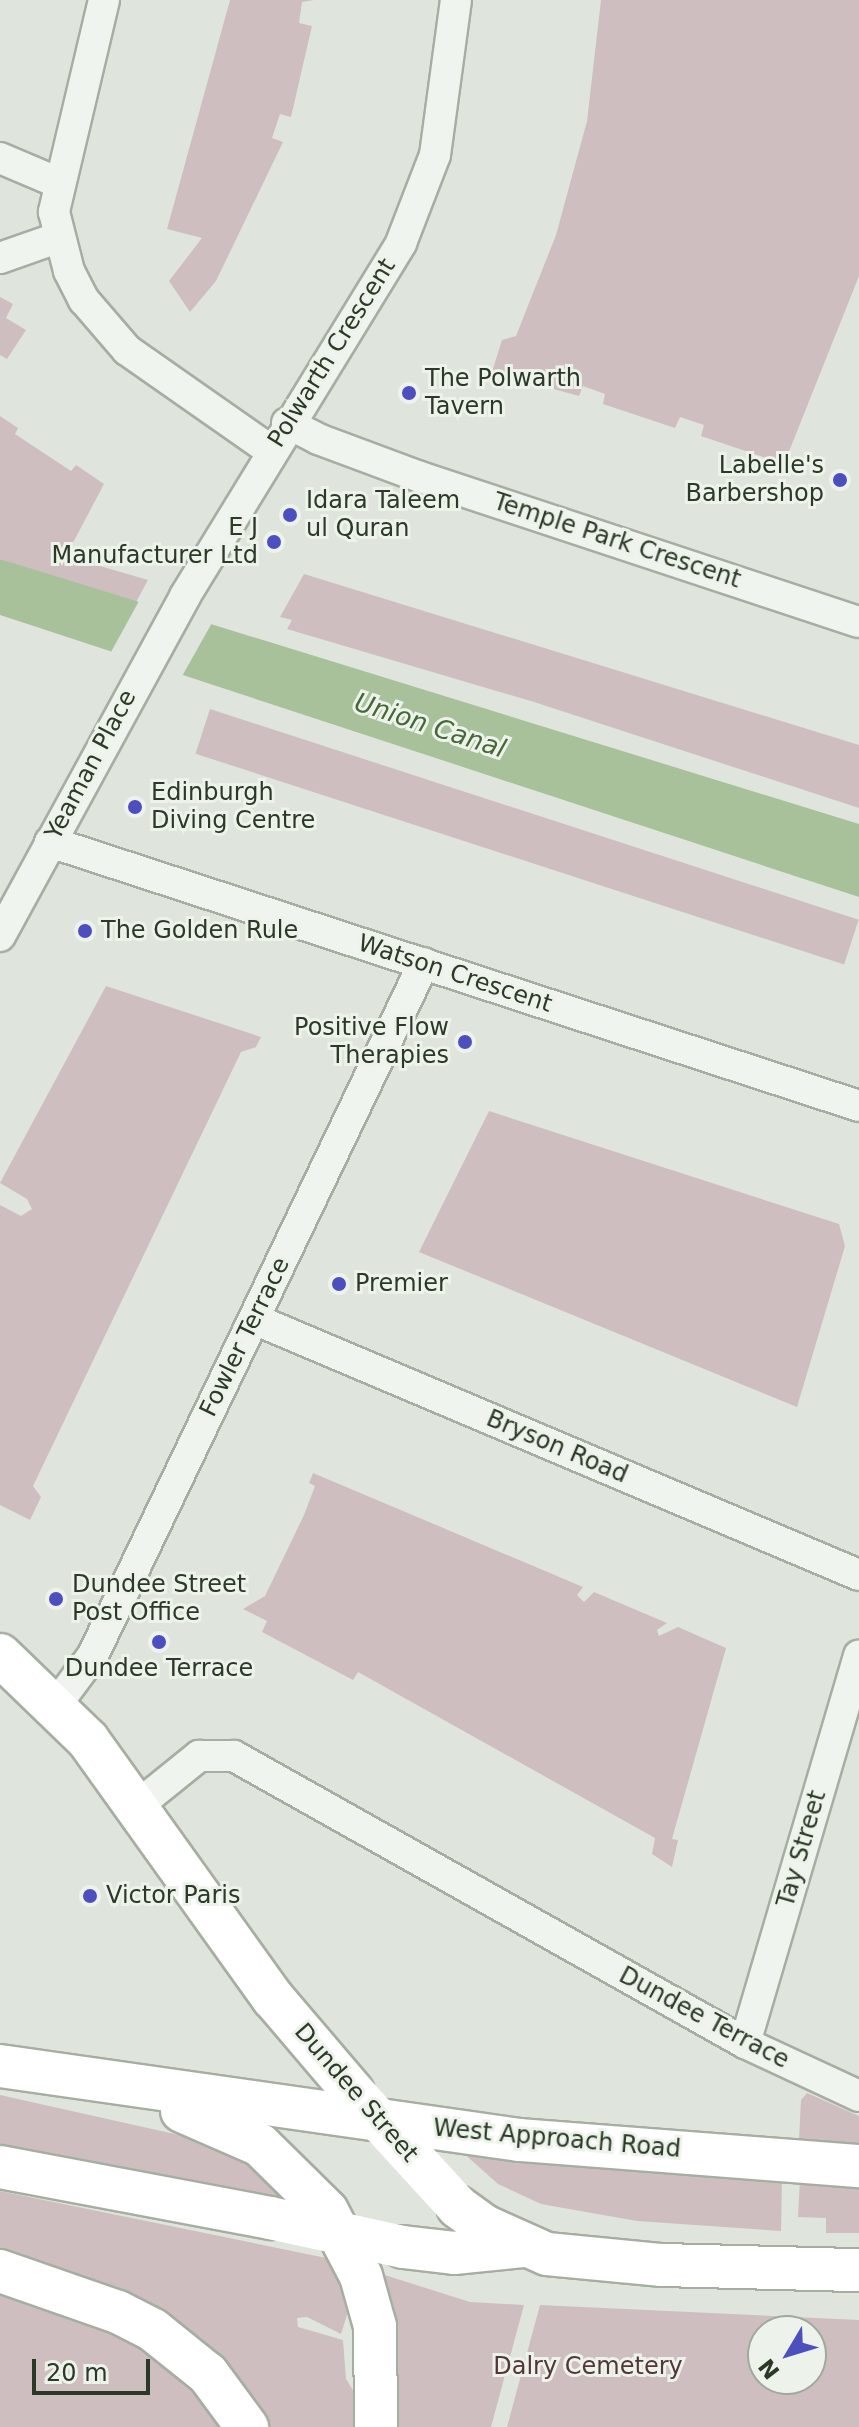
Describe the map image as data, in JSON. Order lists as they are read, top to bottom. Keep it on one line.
{"streets":{"street":["Polwarth Crescent","Temple Park Crescent","Yeaman Place","Watson Crescent","Fowler Terrace","Bryson Road","Tay Street","Dundee Terrace","Dundee Street","West Approach Road"]},"crossings":[["Polwarth Crescent","Temple Park Crescent"],["Polwarth Crescent","Yeaman Place"],["Yeaman Place","Watson Crescent"],["Watson Crescent","Fowler Terrace"],["Fowler Terrace","Bryson Road"],["Fowler Terrace","Dundee Street"],["Tay Street","Dundee Terrace"],["Dundee Terrace","Dundee Street"]],"water":["Union Canal"],"parks":["Dalry Cemetery"],"places":["The Polwarth Tavern","Labelle's Barbershop","Idara Taleem ul Quran","E J Manufacturer Ltd","Edinburgh Diving Centre","The Golden Rule","Positive Flow Therapies","Premier","Dundee Street Post Office","Dundee Terrace","Victor Paris"],"scale_bar":"20 m","north":"bottom left"}
